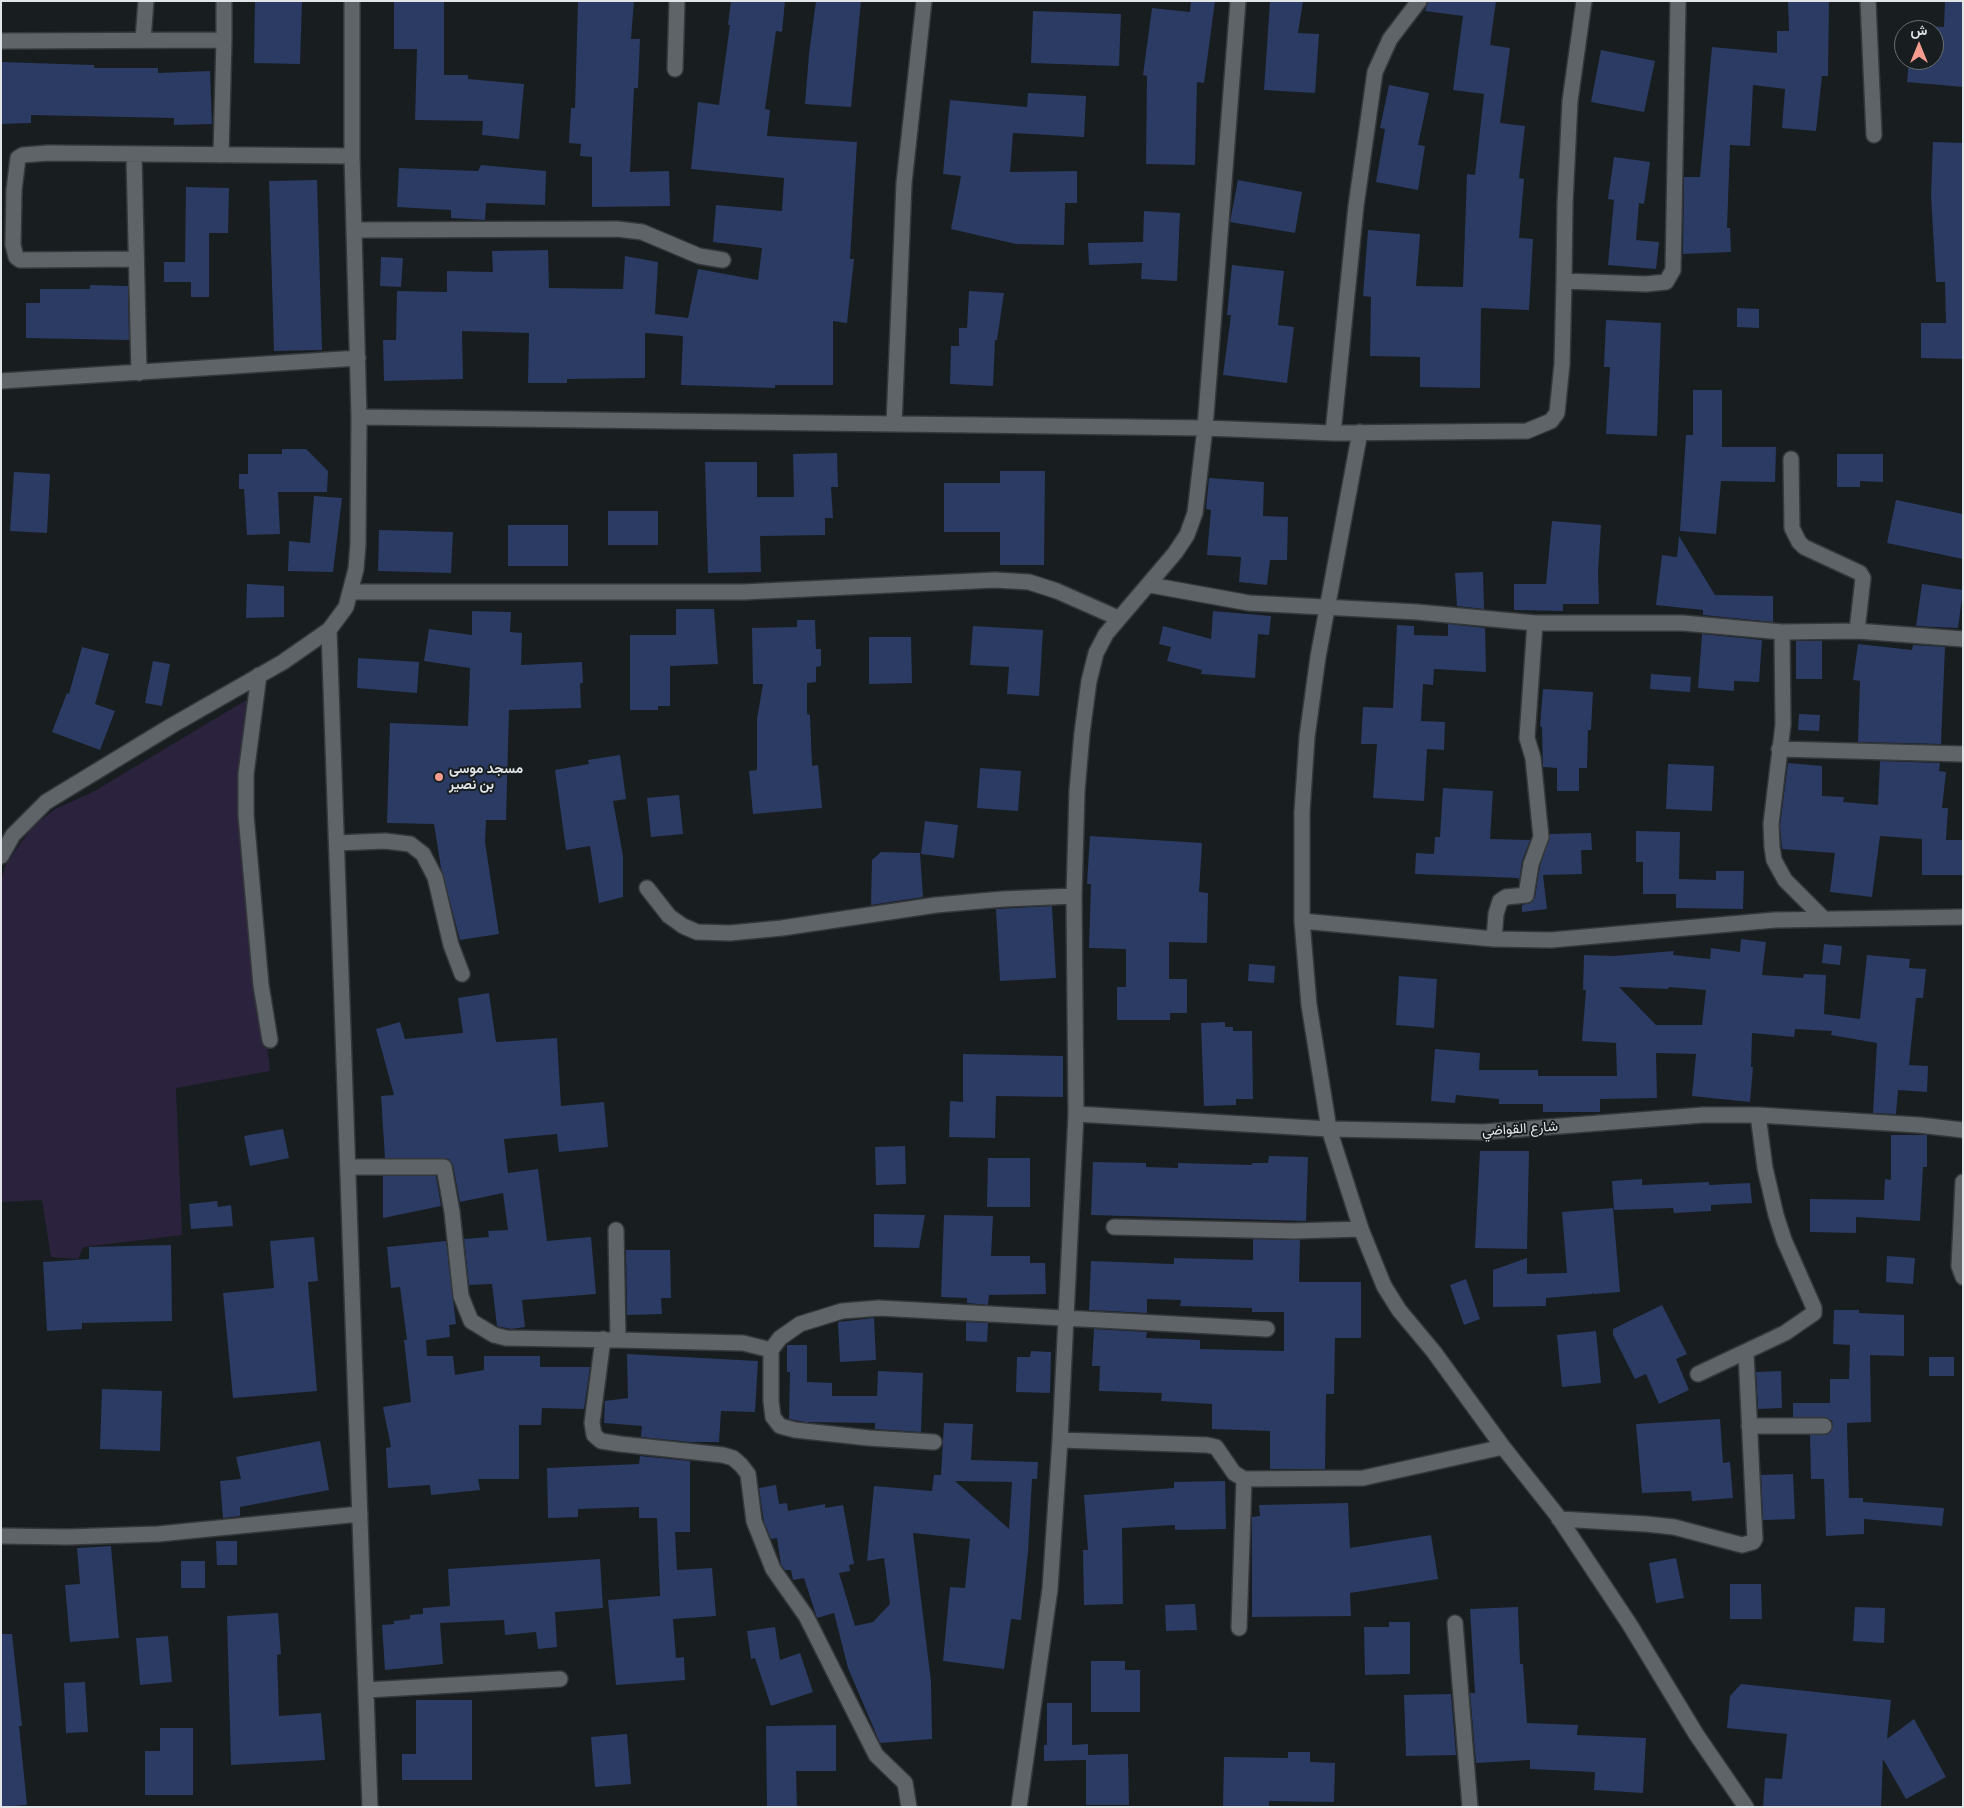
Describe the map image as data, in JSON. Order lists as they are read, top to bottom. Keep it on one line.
{"streets":{"street":["شارع القواضي"]},"places":["مسجد موسى بن نصير"],"north":"top"}
